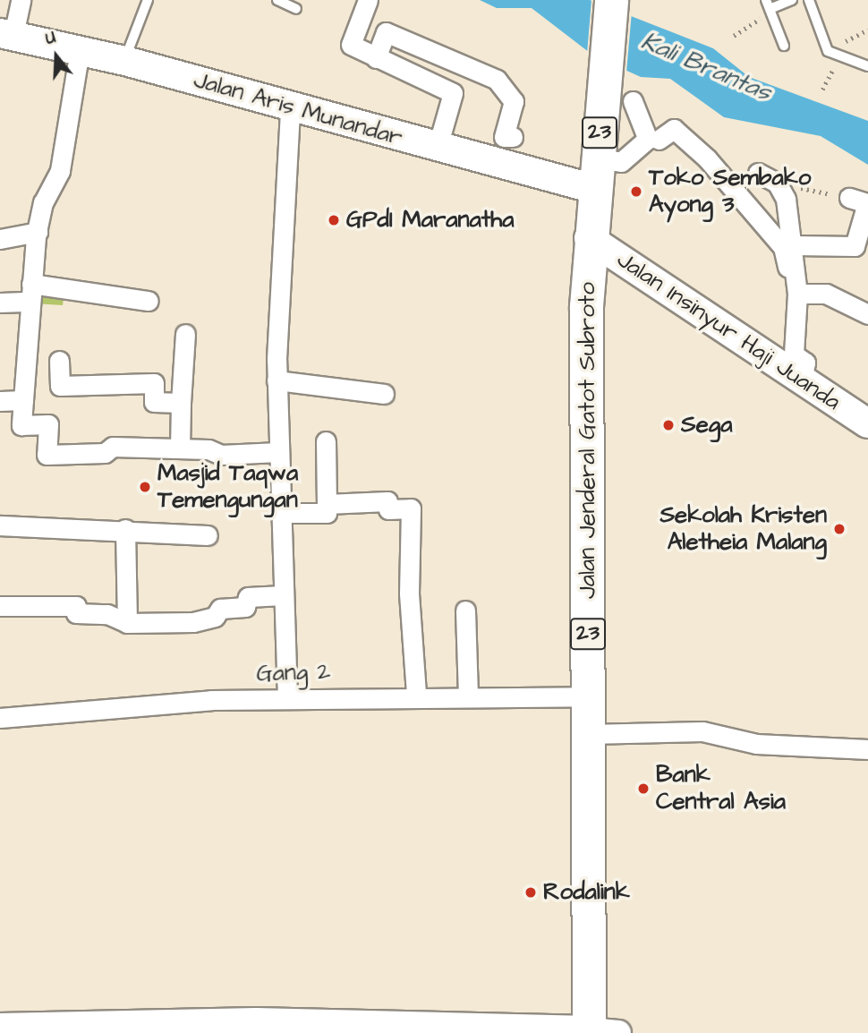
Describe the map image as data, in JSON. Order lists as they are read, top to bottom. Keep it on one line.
{"streets":{"highway":["23","Jalan Jenderal Gatot Subroto"],"main road":["Jalan Aris Munandar","Jalan Insinyur Haji Juanda"],"street":["Gang 2"]},"crossings":[["Jalan Aris Munandar","Jalan Jenderal Gatot Subroto"],["Jalan Insinyur Haji Juanda","Jalan Jenderal Gatot Subroto"],["Jalan Jenderal Gatot Subroto","Gang 2"]],"water":["Kali Brantas"],"places":["Toko Sembako Ayong 3","GPdI Maranatha","Sega","Masjid Taqwa Temengungan","Sekolah Kristen Aletheia Malang","Bank Central Asia","Rodalink"],"north":"top"}
